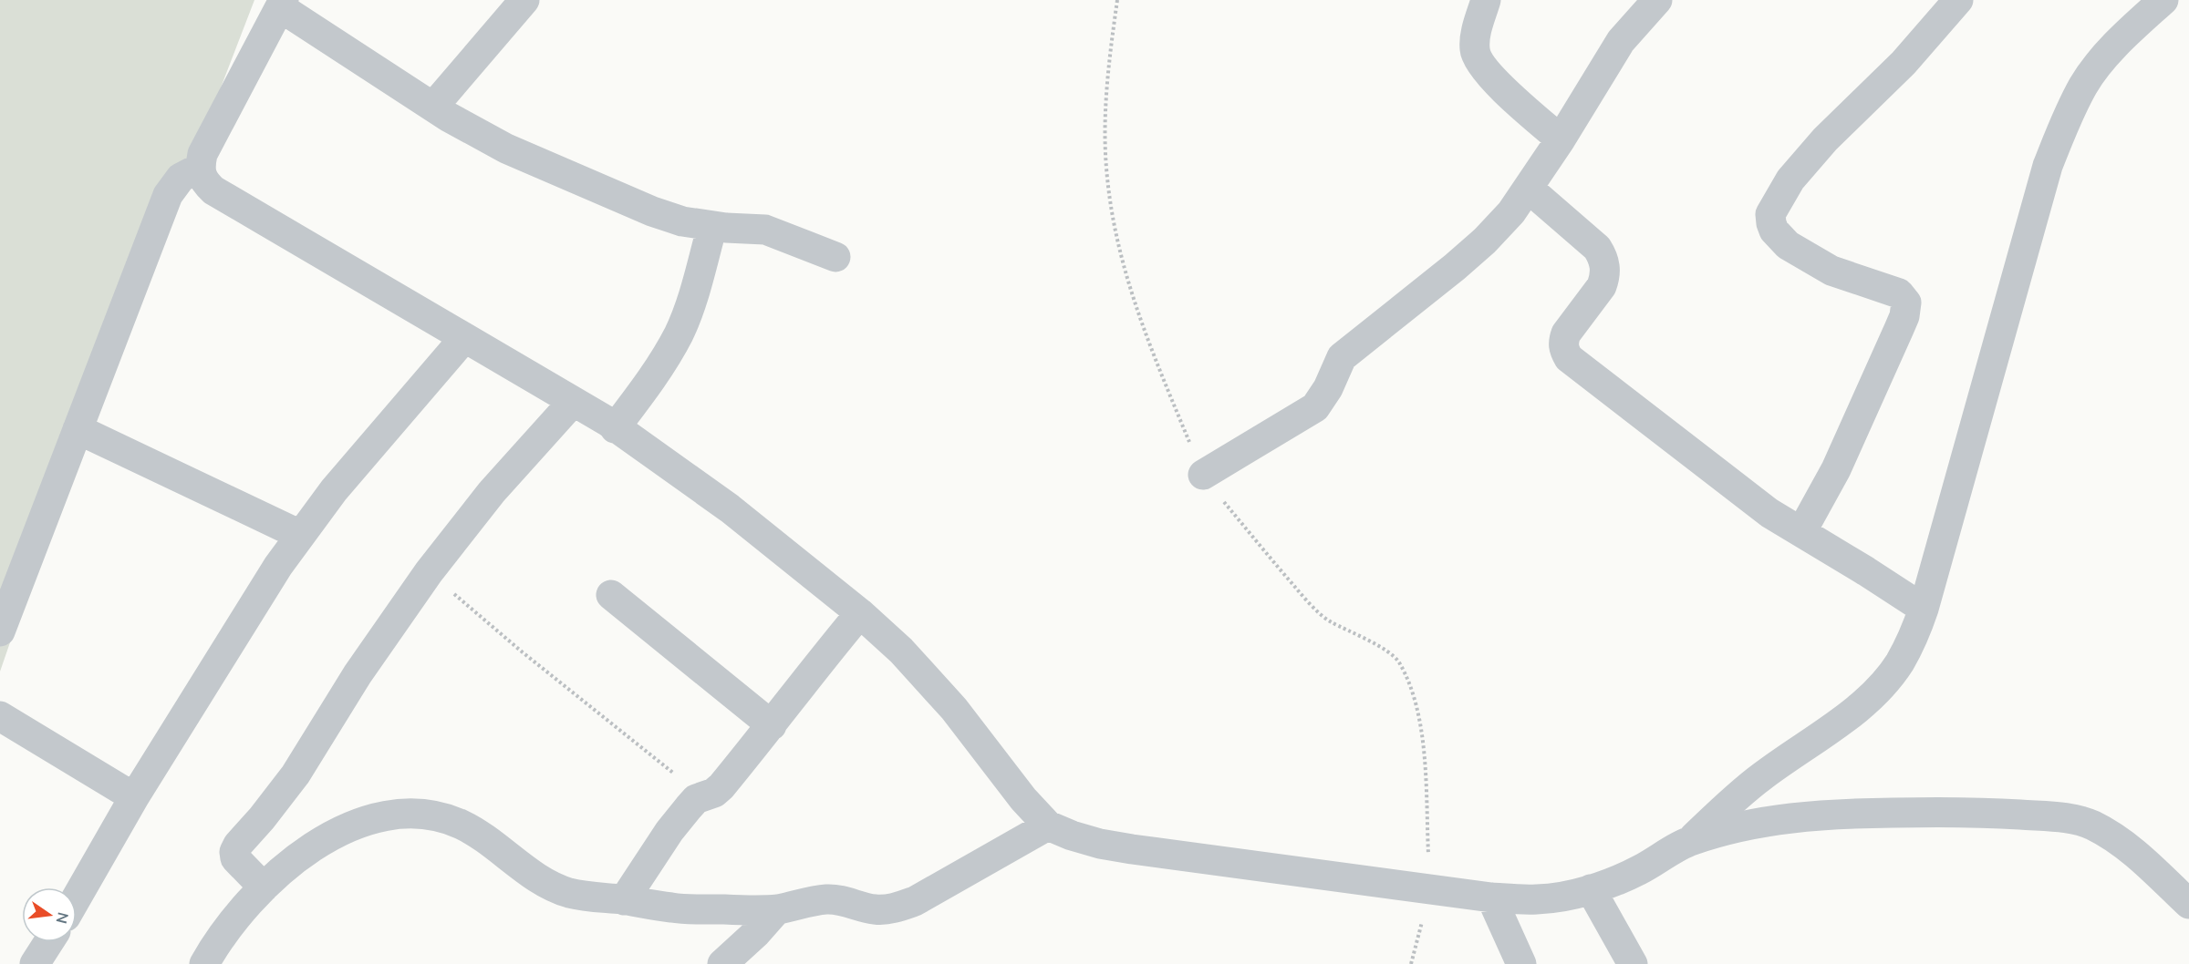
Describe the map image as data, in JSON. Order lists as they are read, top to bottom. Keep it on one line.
{"north":"right"}
